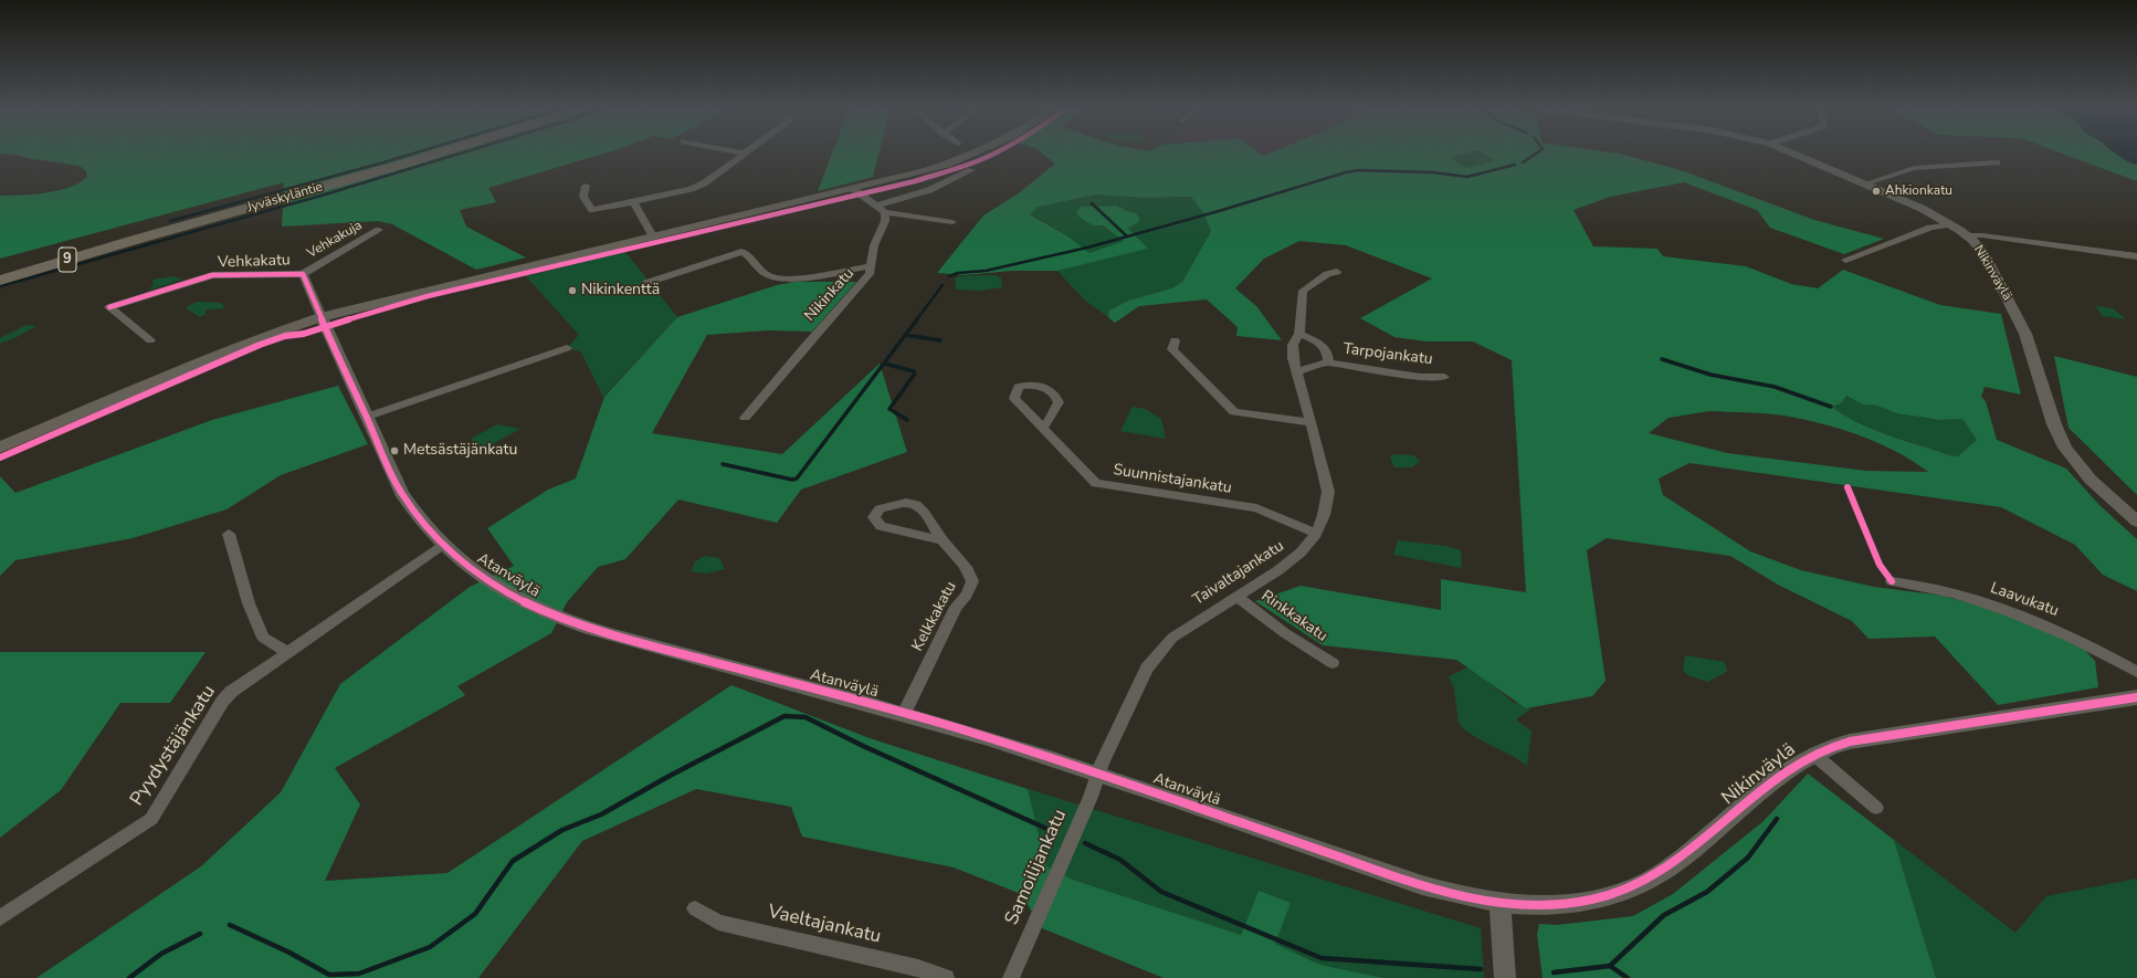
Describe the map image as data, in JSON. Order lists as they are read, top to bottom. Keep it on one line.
{"streets":{"highway":["Jyväskyläntie","9"],"street":["Vehkakuja","Vehkakatu","Nikinväylä","Nikinkatu","Tarpojankatu","Suunnistajankatu","Taivaltajankatu","Atanväylä","Laavukatu","Kelkkakatu","Rinkkakatu","Pyydystäjänkatu","Samoilijankatu","Vaeltajankatu"]},"crossings":[["Jyväskyläntie","9"],["Vehkakuja","Vehkakatu"],["Vehkakatu","Atanväylä"],["Nikinväylä","Atanväylä"],["Tarpojankatu","Taivaltajankatu"],["Suunnistajankatu","Taivaltajankatu"],["Taivaltajankatu","Atanväylä"],["Taivaltajankatu","Rinkkakatu"],["Taivaltajankatu","Samoilijankatu"],["Atanväylä","Kelkkakatu"],["Atanväylä","Pyydystäjänkatu"],["Atanväylä","Samoilijankatu"]],"places":["Ahkionkatu","Nikinkenttä","Metsästäjänkatu"]}
